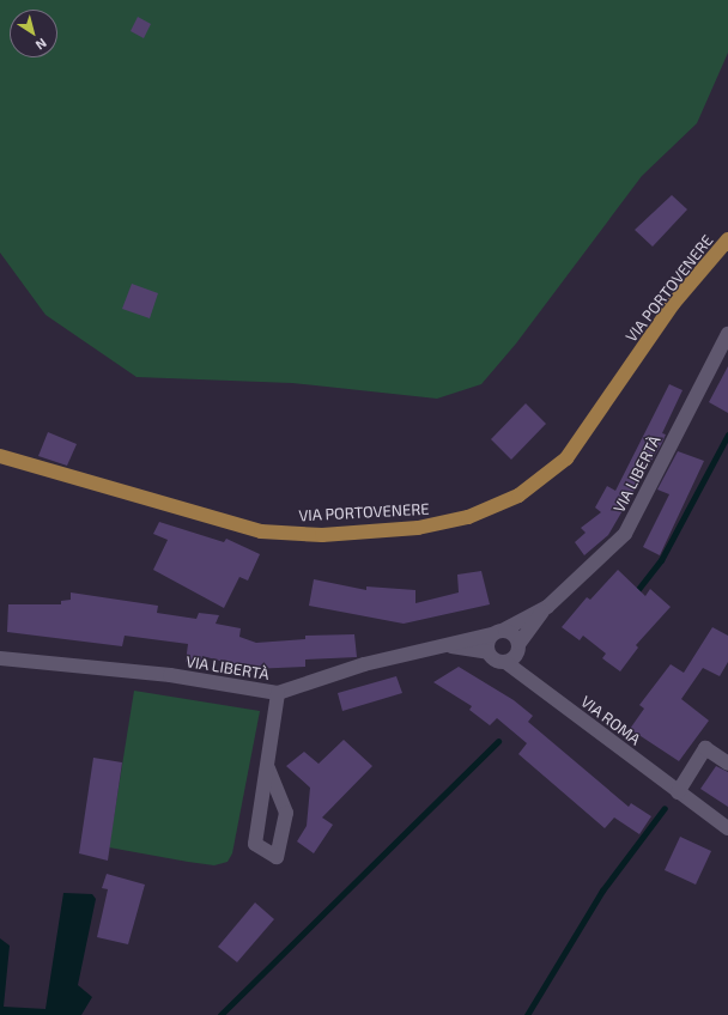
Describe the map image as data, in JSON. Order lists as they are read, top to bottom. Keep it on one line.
{"streets":{"main road":["VIA PORTOVENERE"],"street":["VIA LIBERTÀ","VIA ROMA"]},"crossings":[["VIA LIBERTÀ","VIA ROMA"]],"north":"bottom right"}
